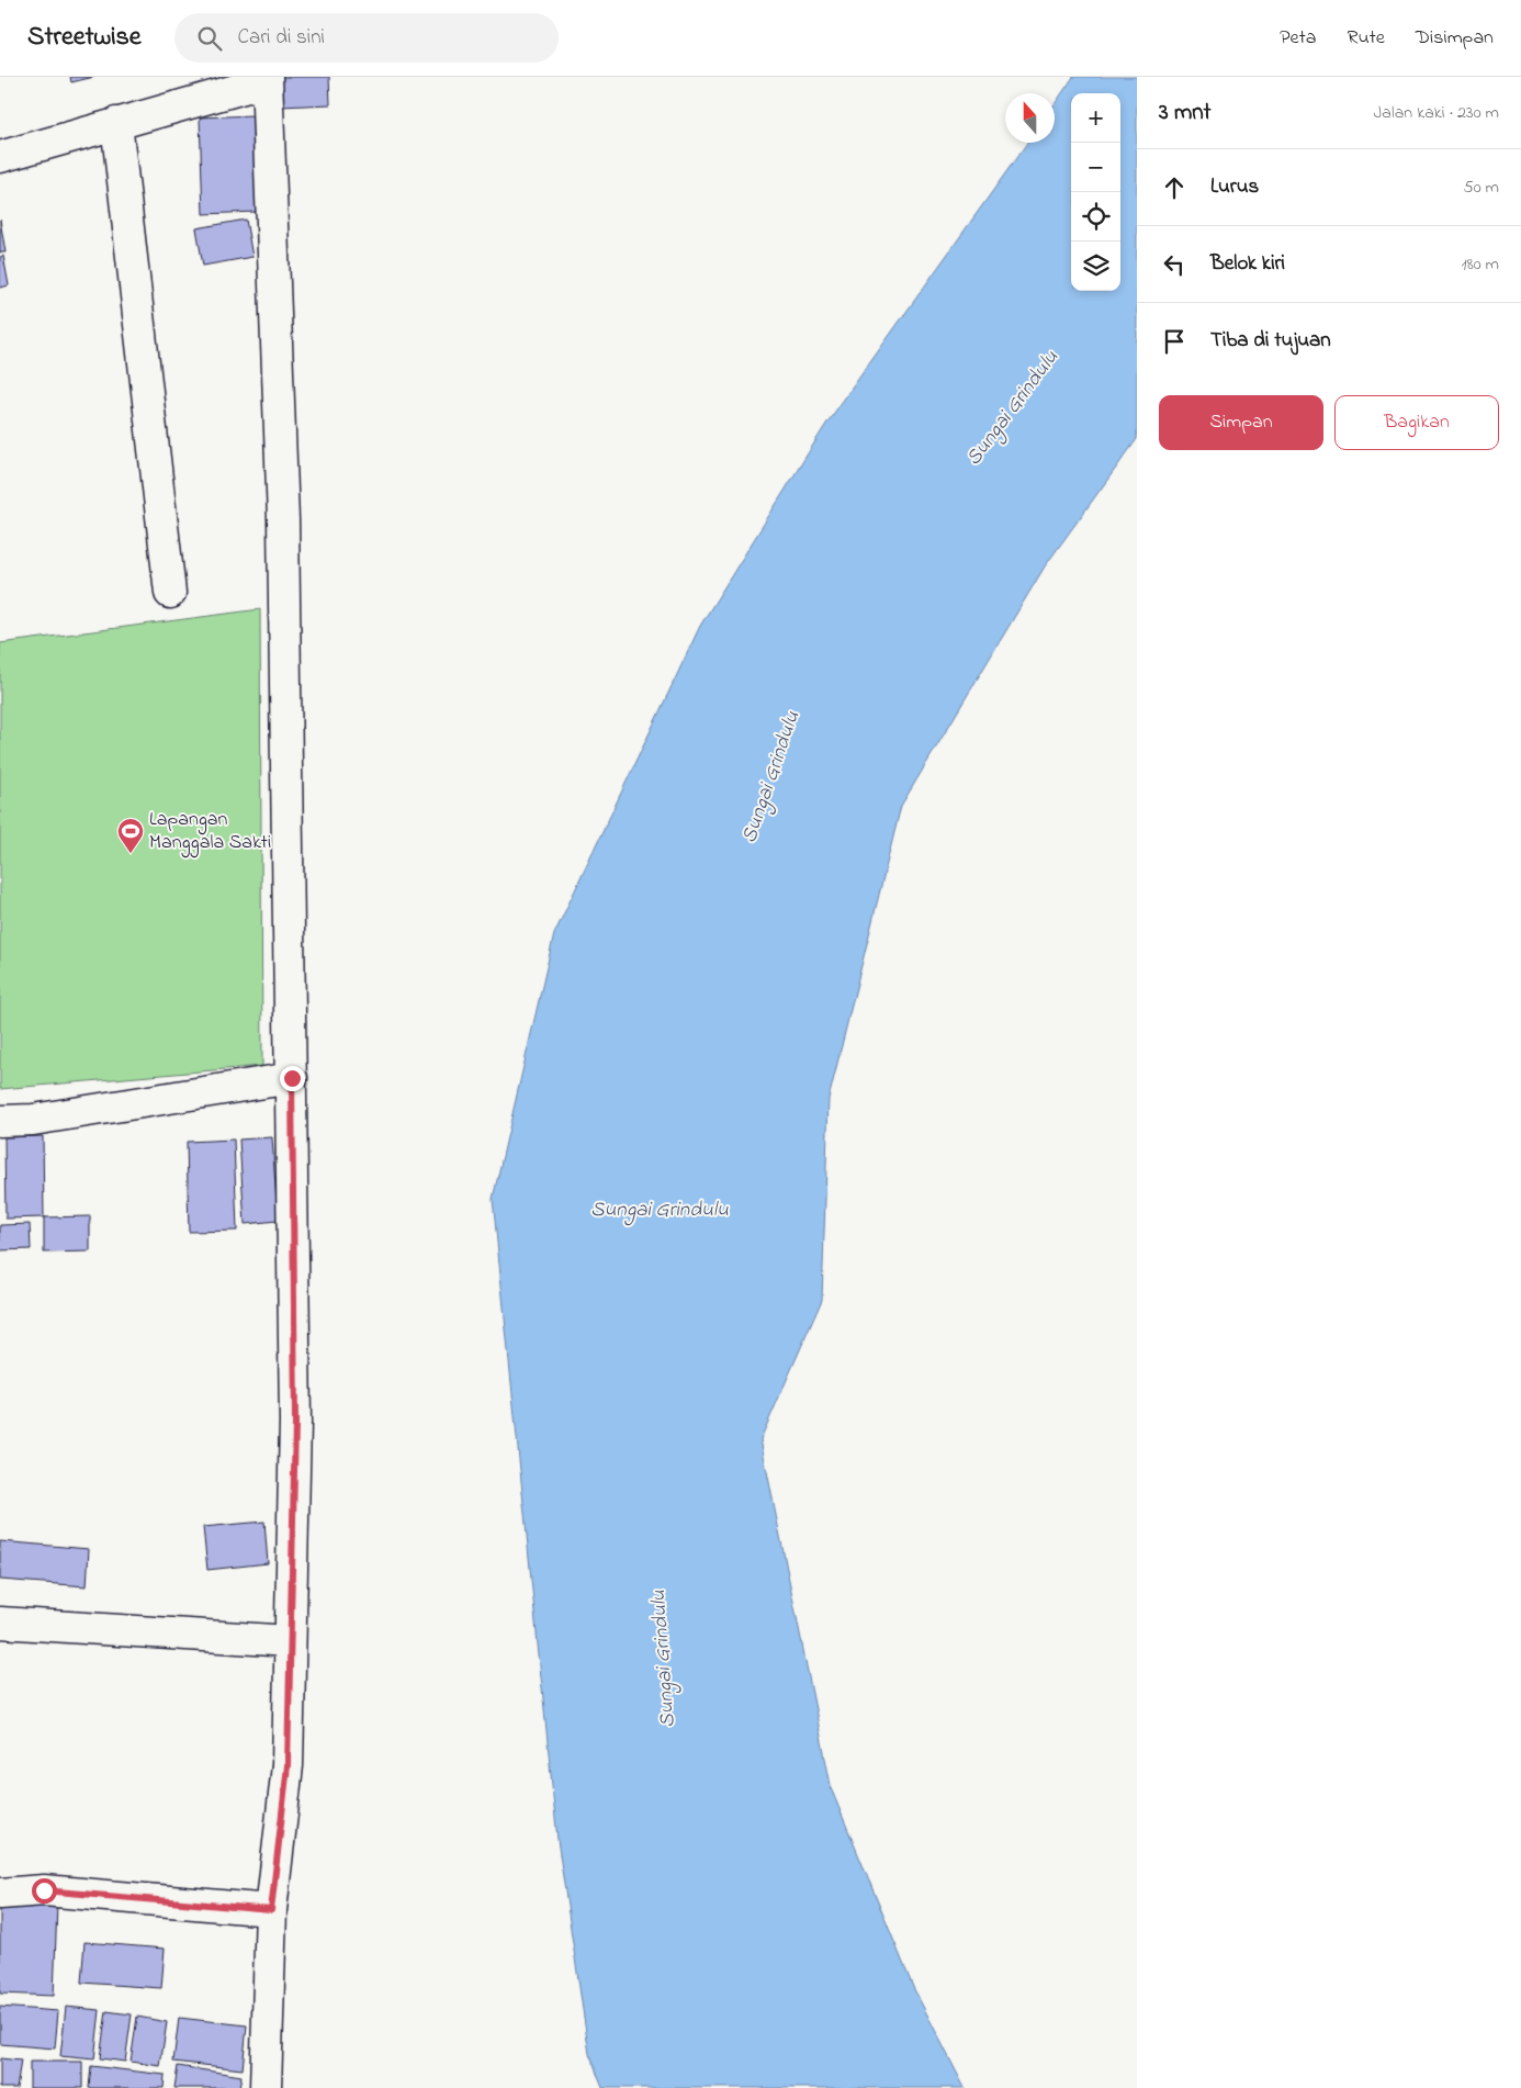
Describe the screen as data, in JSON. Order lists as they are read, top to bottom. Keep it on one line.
{"water":["Sungai Grindulu"],"places":{"sports":["Lapangan Manggala Sakti"]},"north":"top","page":{"header":"Streetwise","search":"Cari di sini","nav":["Peta","Rute","Disimpan"],"heading":["3 mnt","Jalan kaki · 230 m"],"map_buttons":["+","−"],"list":[["Lurus","50 m"],["Belok kiri","180 m"],"Tiba di tujuan"],"buttons":["Simpan","Bagikan"]}}
